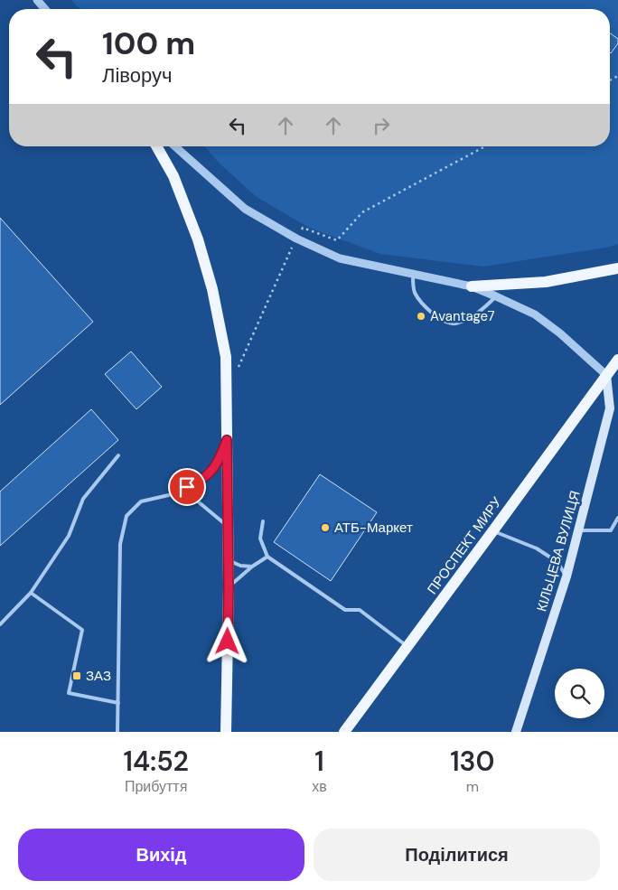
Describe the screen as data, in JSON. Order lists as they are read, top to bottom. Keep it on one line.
{"streets":{"main road":["ПРОСПЕКТ МИРУ","КІЛЬЦЕВА ВУЛИЦЯ"]},"crossings":[["ПРОСПЕКТ МИРУ","КІЛЬЦЕВА ВУЛИЦЯ"]],"places":{"other":["Avantage7","АТБ-Маркет"],"transit":["ЗАЗ"]},"page":{"turn":["100 m","Ліворуч"],"eta":["14:52","Прибуття","1","хв","130","m"],"buttons":["Вихід","Поділитися"]}}
